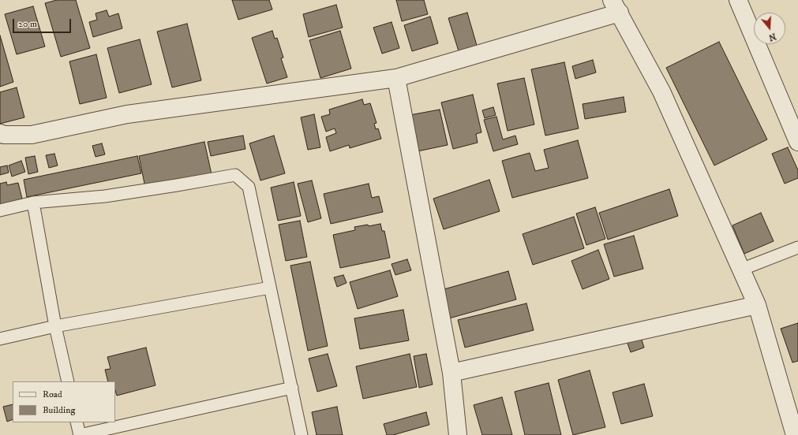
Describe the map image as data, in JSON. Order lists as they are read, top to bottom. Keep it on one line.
{"legend":["Road","Building"],"scale_bar":"20 m","north":"bottom"}
